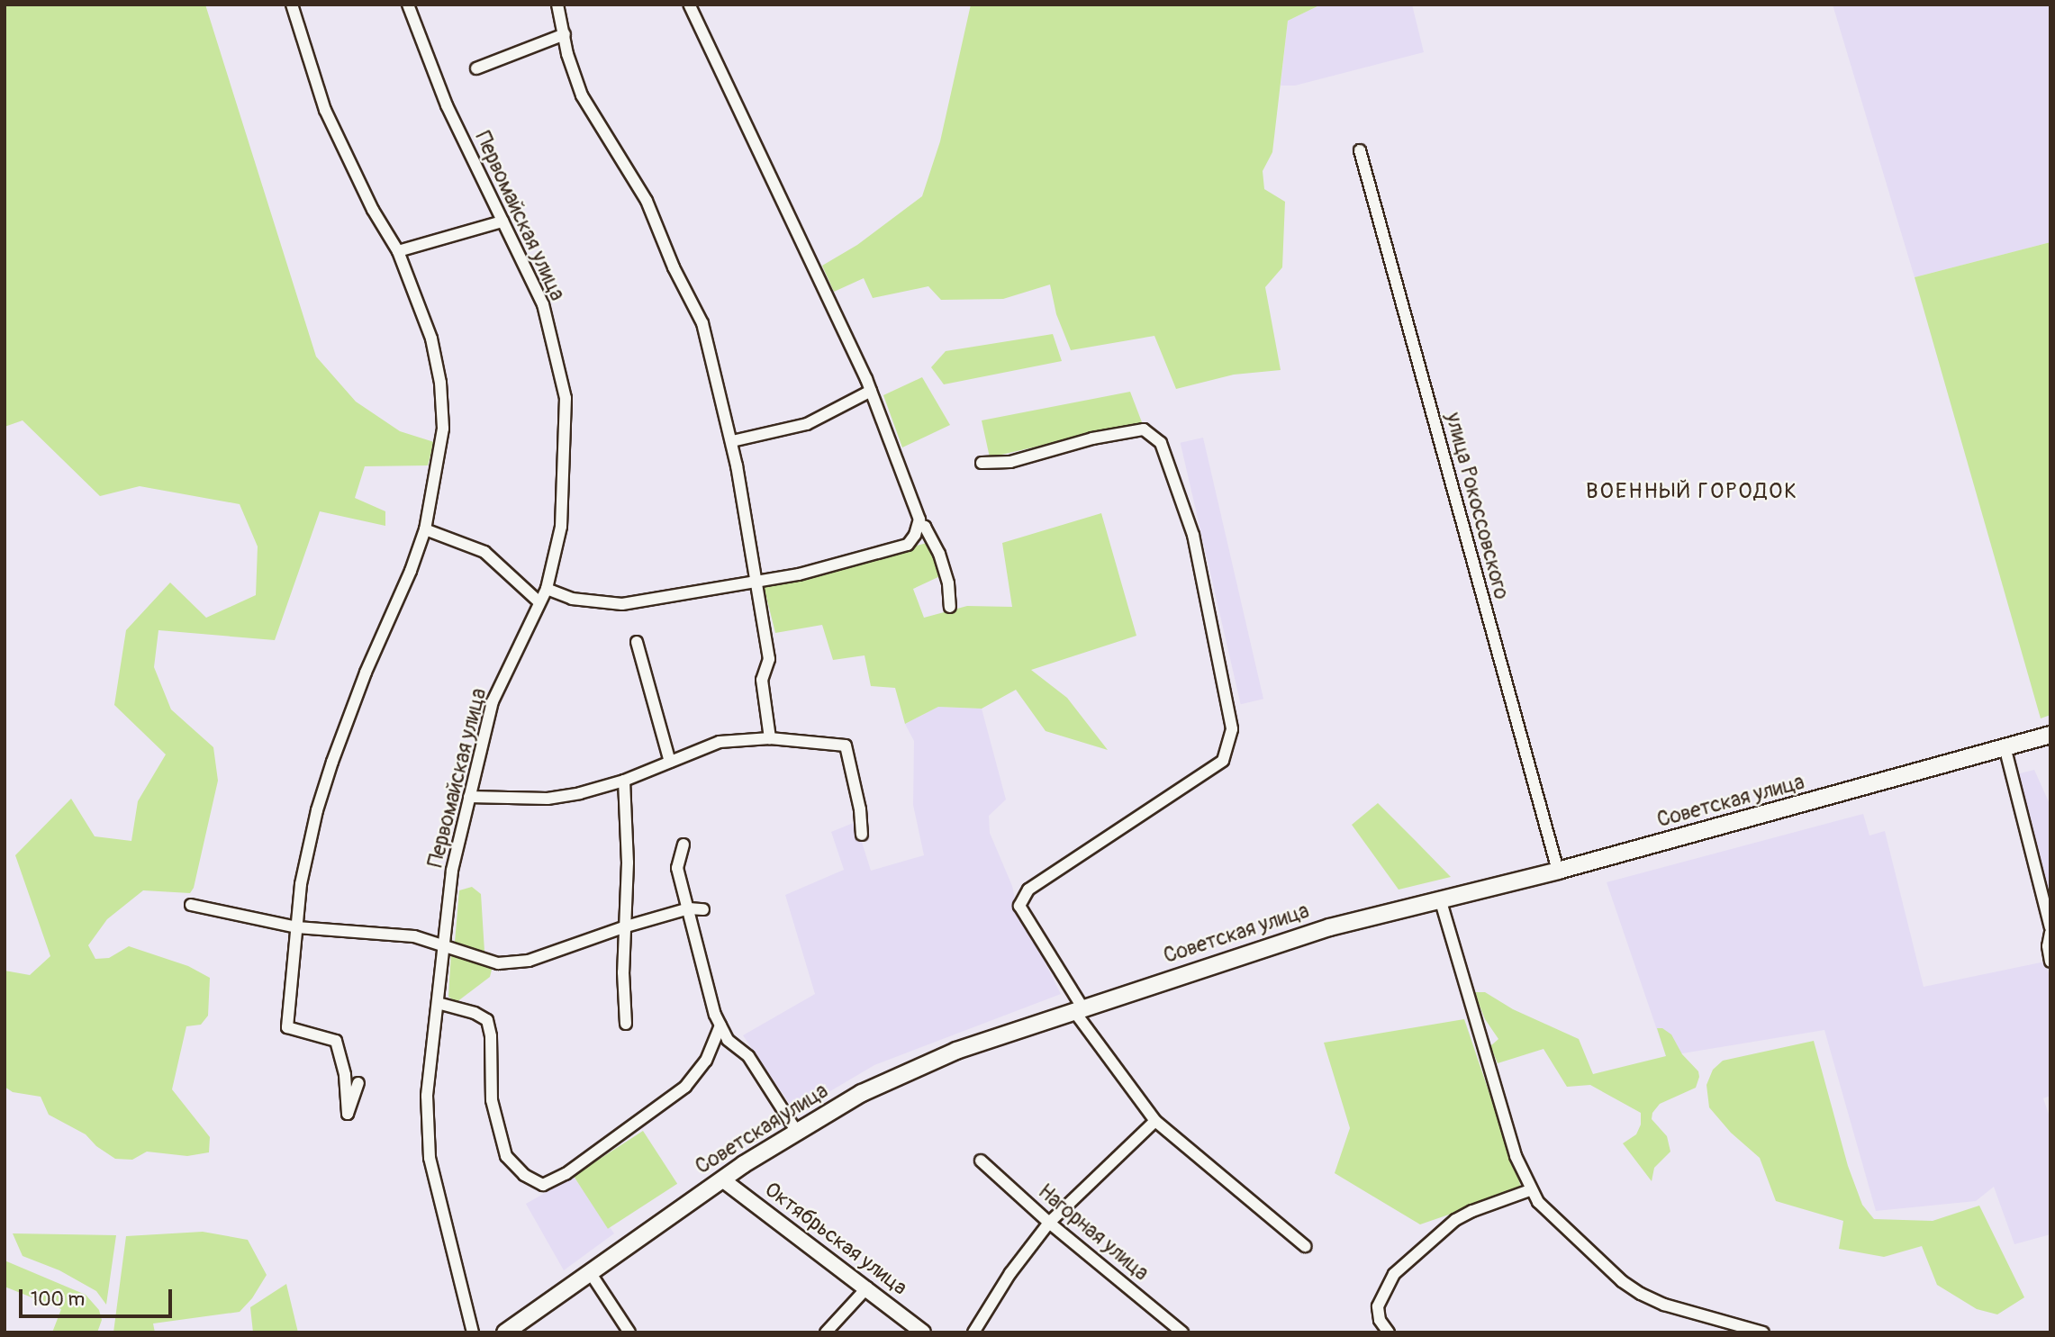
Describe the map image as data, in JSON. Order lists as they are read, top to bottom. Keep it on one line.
{"streets":{"main road":["Советская улица"],"street":["Первомайская улица","улица Рокоссовского","Нагорная улица","Октябрьская улица"]},"crossings":[["улица Рокоссовского","Советская улица"],["Советская улица","Октябрьская улица"]],"districts":["ВОЕННЫЙ ГОРОДОК"],"scale_bar":"100 m"}
